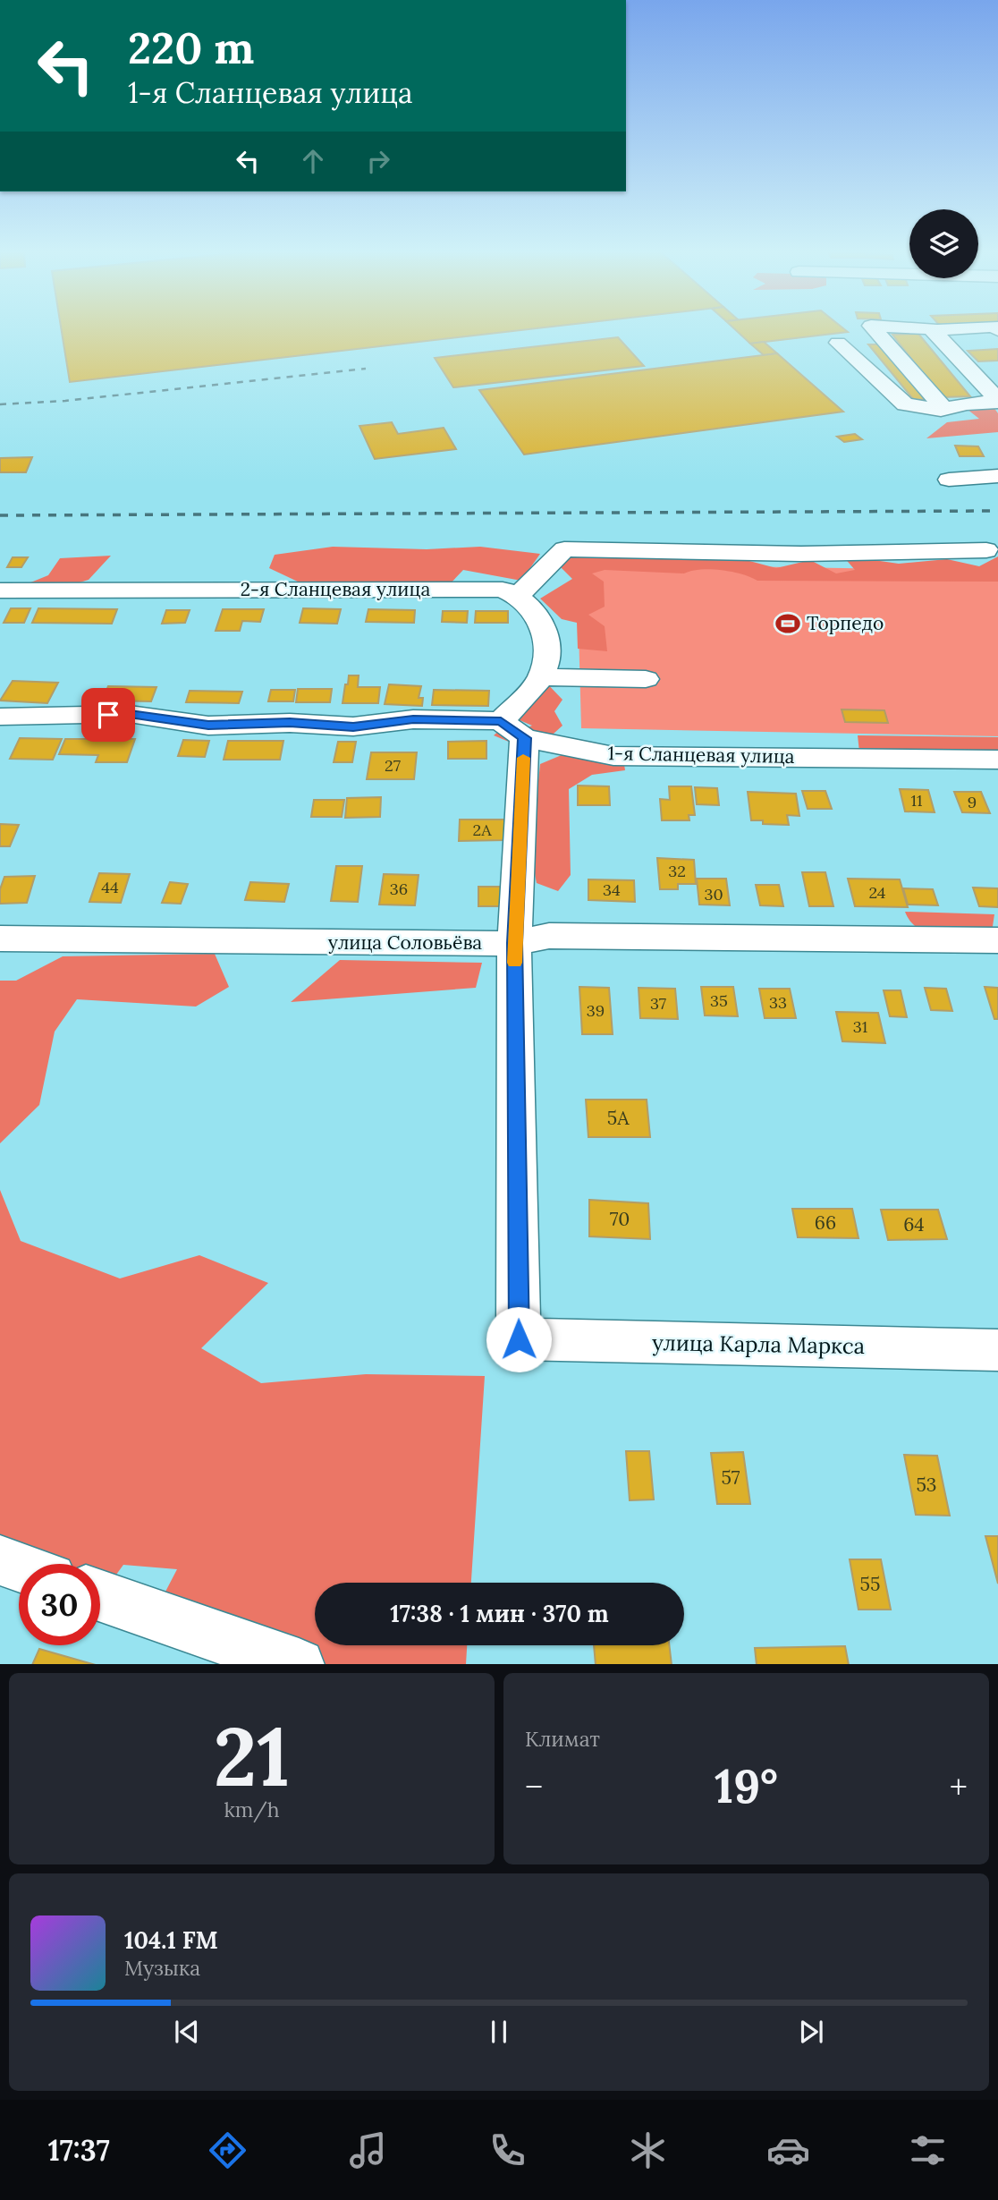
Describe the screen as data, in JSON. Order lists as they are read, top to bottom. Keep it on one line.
{"streets":{"street":["2-я Сланцевая улица","1-я Сланцевая улица","улица Соловьёва","улица Карла Маркса"]},"crossings":[["улица Соловьёва","улица Карла Маркса"]],"places":{"sports":["Торпедо"]},"house_numbers":["27","11","9","2А","32","44","36","34","24","30","35","33","37","39","31","5А","70","66","64","57","53","55"],"page":{"turn":["220 m","1-я Сланцевая улица"],"limit":"30","trip":"17:38 · 1 мин · 370 m","tile":[["21","km/h"],"Климат"],"heat":["−","19°","+"],"song":["104.1 FM","Музыка"],"tabs":"17:37"}}
